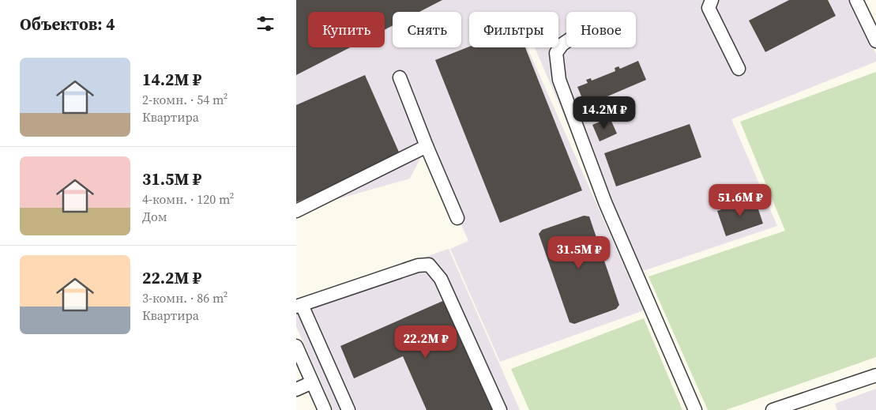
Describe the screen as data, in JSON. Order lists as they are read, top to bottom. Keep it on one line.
{"page":{"heading":"Объектов: 4","chip":["Купить","Снять","Фильтры","Новое"],"list":[{"name":"14.2M ₽","note":"2-комн. · 54 m² · Квартира"},{"name":"31.5M ₽","note":"4-комн. · 120 m² · Дом"},{"name":"22.2M ₽","note":"3-комн. · 86 m² · Квартира"}],"price":["14.2M ₽","51.6M ₽","31.5M ₽","22.2M ₽"]}}
